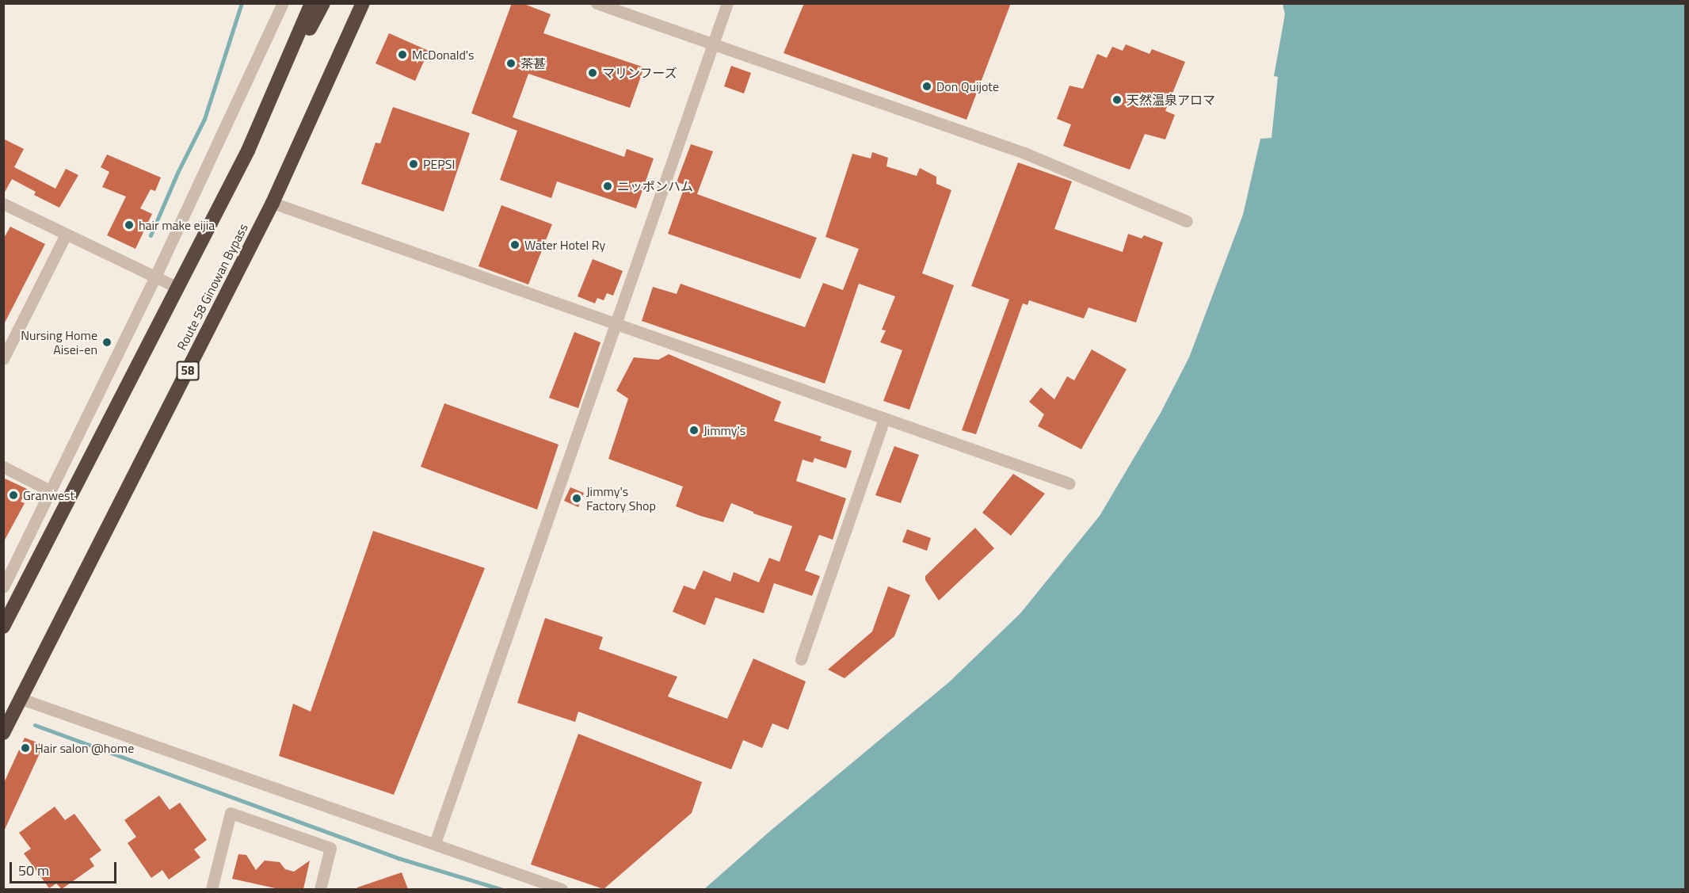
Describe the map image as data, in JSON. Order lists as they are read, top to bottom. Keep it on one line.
{"streets":{"highway":["Route 58 Ginowan Bypass","58"]},"places":["McDonald's","茶甚","マリンフーズ","Don Quijote","天然温泉アロマ","PEPSI","ニッポンハム","hair make eijia","Water Hotel Ry","Nursing Home Aisei-en","Jimmy's","Granwest","Jimmy's Factory Shop","Hair salon @home"],"scale_bar":"50 m"}
